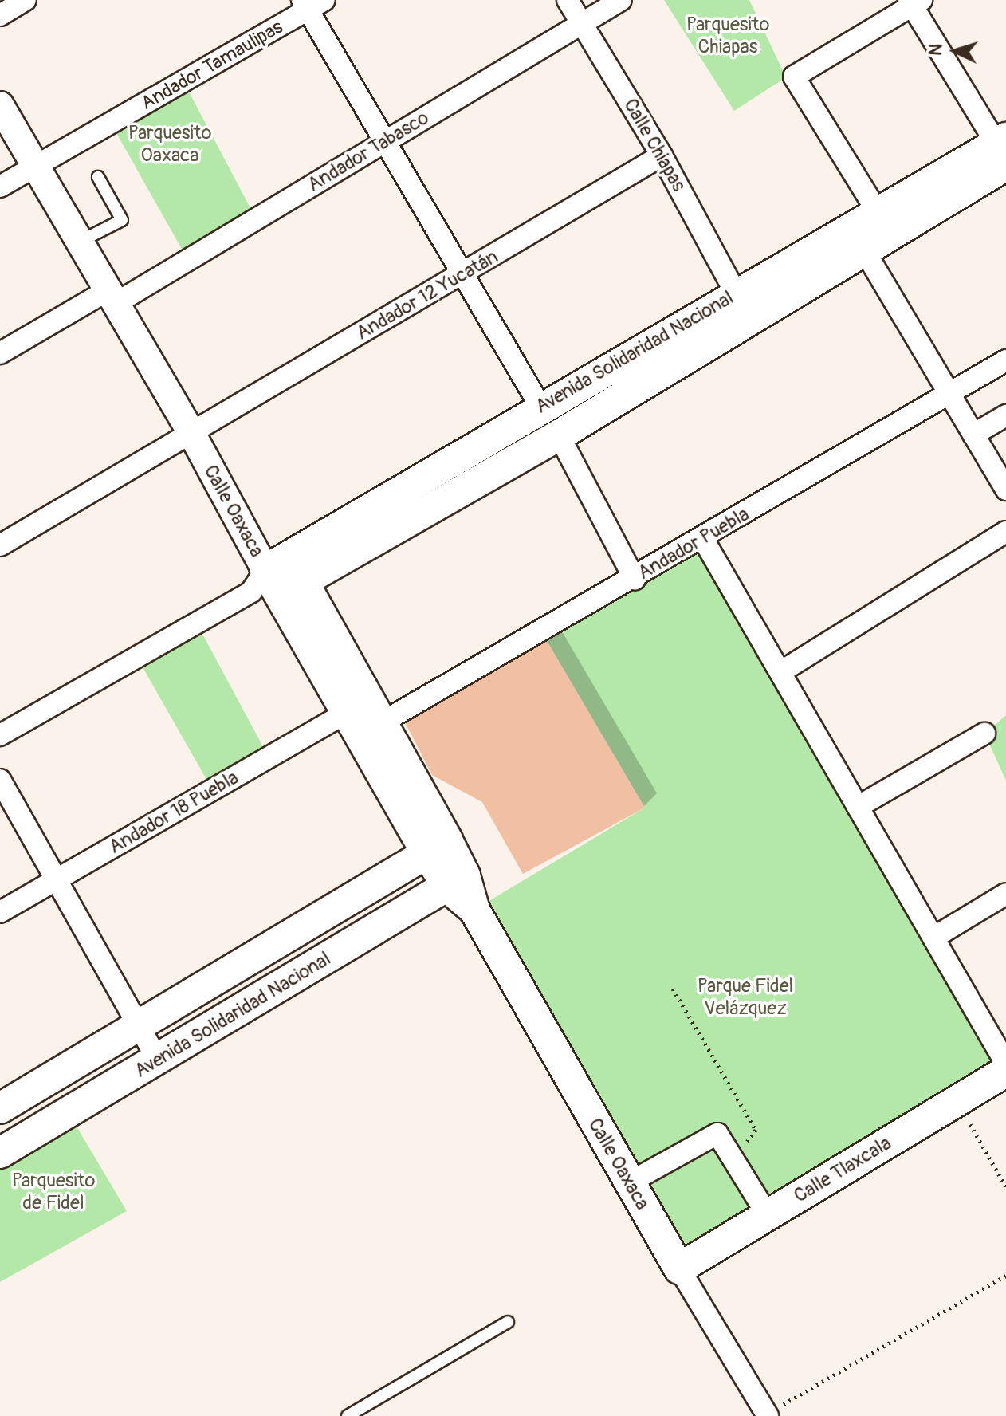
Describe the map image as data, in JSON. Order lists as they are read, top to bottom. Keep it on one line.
{"streets":{"main road":["Avenida Solidaridad Nacional","Calle Oaxaca","Calle Tlaxcala"],"street":["Andador Tamaulipas","Calle Chiapas","Andador Tabasco","Andador 12 Yucatán","Andador Puebla","Andador 18 Puebla"]},"crossings":[["Andador Tamaulipas","Calle Oaxaca"],["Calle Chiapas","Andador Tabasco"],["Calle Chiapas","Andador 12 Yucatán"],["Calle Chiapas","Avenida Solidaridad Nacional"],["Andador Tabasco","Calle Oaxaca"],["Andador 12 Yucatán","Calle Oaxaca"],["Avenida Solidaridad Nacional","Calle Oaxaca"],["Calle Oaxaca","Andador Puebla"],["Calle Oaxaca","Andador 18 Puebla"],["Calle Oaxaca","Calle Tlaxcala"]],"parks":["Parquesito Chiapas","Parquesito Oaxaca","Parque Fidel Velázquez","Parquesito de Fidel"],"north":"left"}
